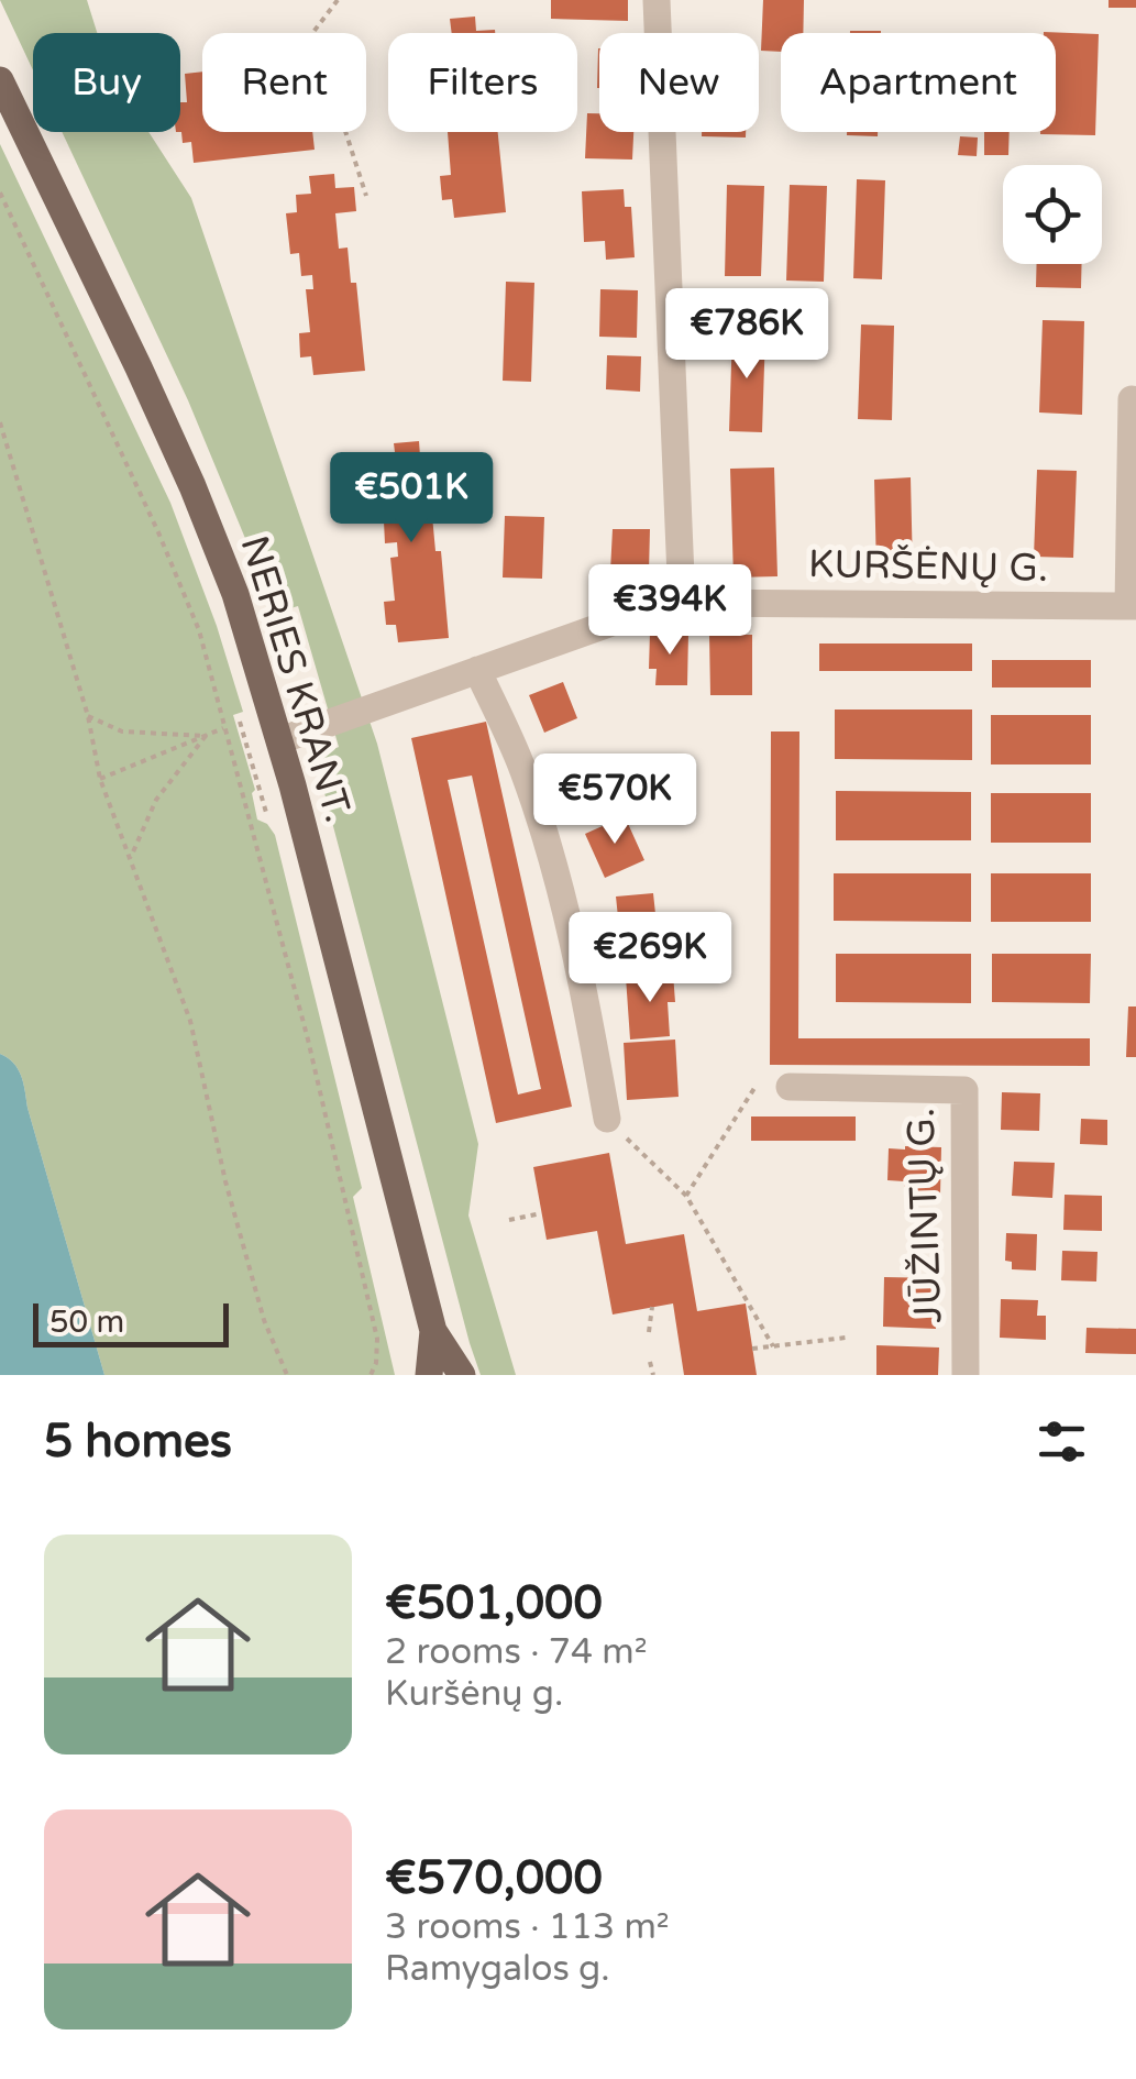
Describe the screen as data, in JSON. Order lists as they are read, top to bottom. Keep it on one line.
{"streets":{"main road":["NERIES KRANT."],"street":["KURŠĖNŲ G.","JŪŽINTŲ G."]},"crossings":[["KURŠĖNŲ G.","NERIES KRANT."]],"scale_bar":"50 m","page":{"chip":["Buy","Rent","Filters","New","Apartment"],"price":["€786K","€501K","€394K","€570K","€269K"],"scale":"50 m","heading":"5 homes","list":[{"name":"€501,000","note":"2 rooms · 74 m² · Kuršėnų g."},{"name":"€570,000","note":"3 rooms · 113 m² · Ramygalos g."}]}}
